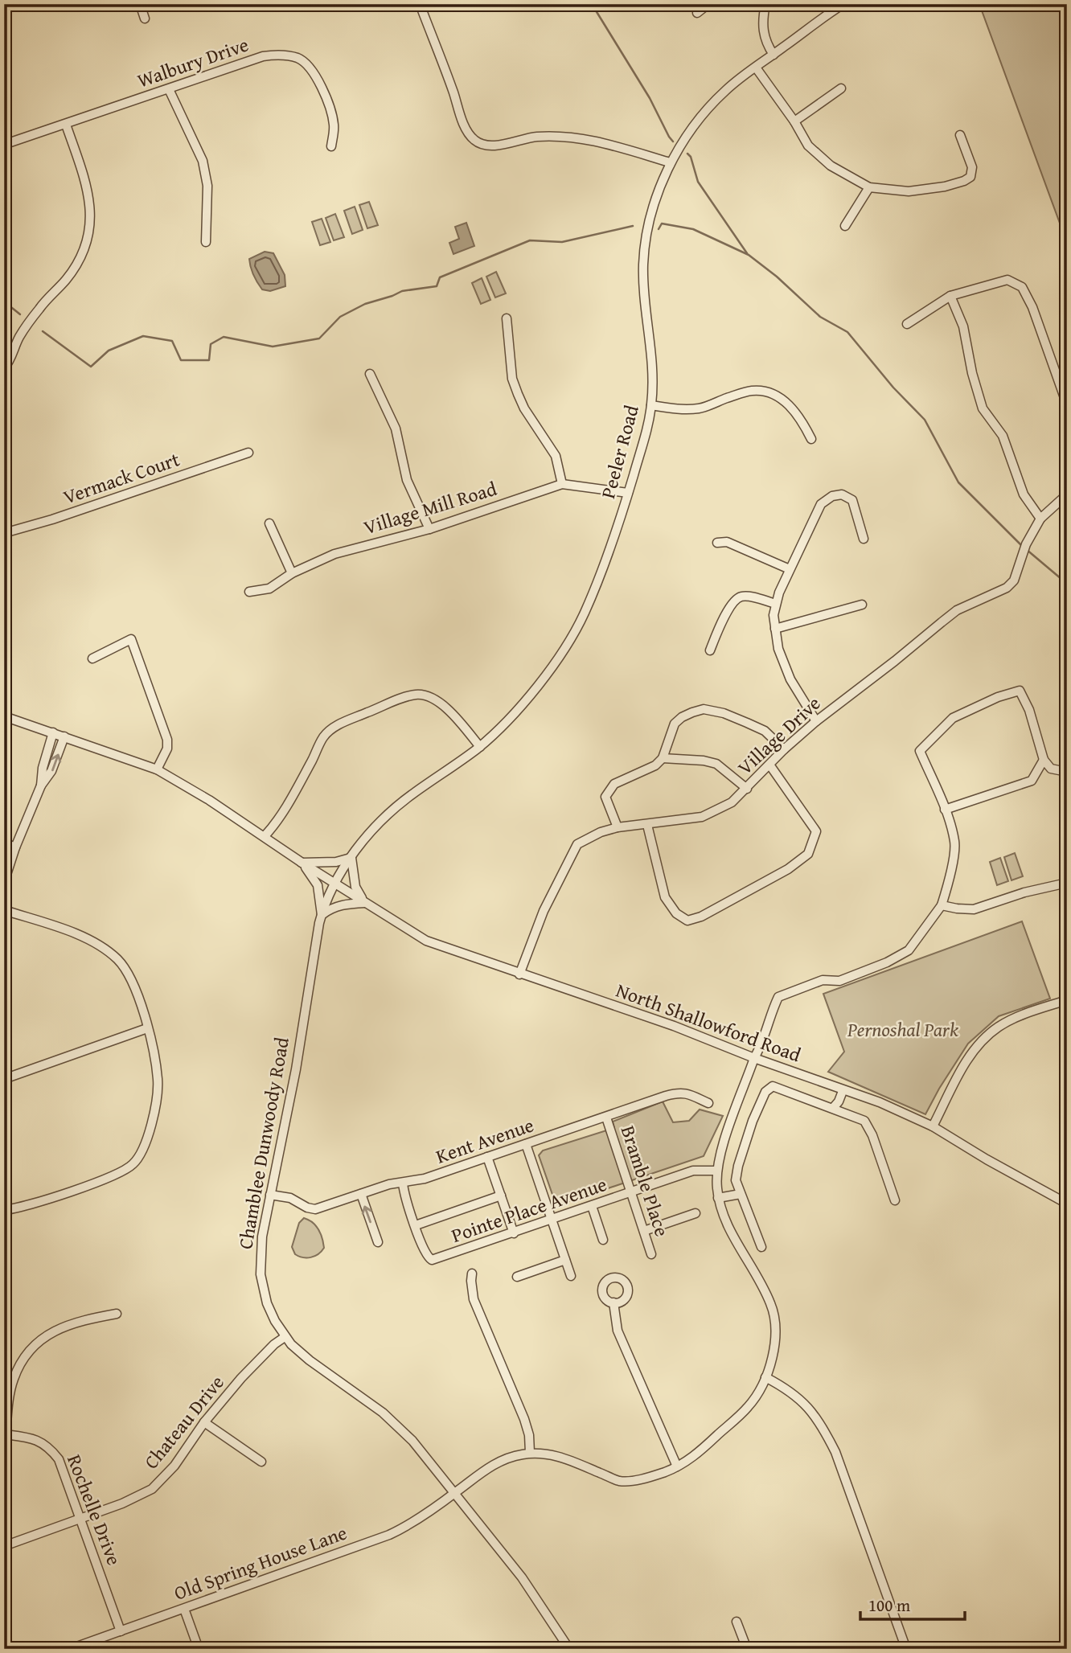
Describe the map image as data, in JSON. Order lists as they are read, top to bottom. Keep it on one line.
{"streets":{"street":["Walbury Drive","Peeler Road","Vermack Court","Village Mill Road","Village Drive","North Shallowford Road","Kent Avenue","Chamblee Dunwoody Road","Bramble Place","Pointe Place Avenue","Chateau Drive","Rochelle Drive","Old Spring House Lane"]},"crossings":[["Peeler Road","Village Mill Road"],["Peeler Road","North Shallowford Road"],["Peeler Road","Chamblee Dunwoody Road"],["Village Drive","North Shallowford Road"],["North Shallowford Road","Chamblee Dunwoody Road"],["Kent Avenue","Chamblee Dunwoody Road"],["Kent Avenue","Bramble Place"],["Kent Avenue","Pointe Place Avenue"],["Chamblee Dunwoody Road","Chateau Drive"],["Chamblee Dunwoody Road","Old Spring House Lane"],["Bramble Place","Pointe Place Avenue"],["Chateau Drive","Rochelle Drive"],["Rochelle Drive","Old Spring House Lane"]],"parks":["Pernoshal Park"],"scale_bar":"100 m"}
